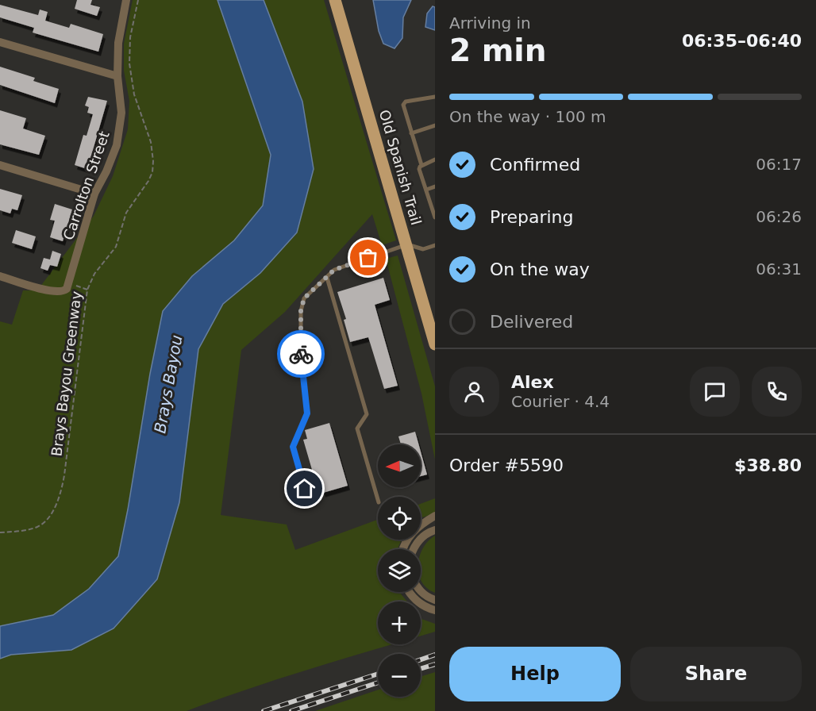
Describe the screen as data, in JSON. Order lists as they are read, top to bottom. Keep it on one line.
{"streets":{"main road":["Old Spanish Trail"],"street":["Carrolton Street"],"path":["Brays Bayou Greenway"]},"water":["Brays Bayou"],"north":"left","page":{"heading":["2 min","Arriving in","06:35–06:40"],"panel":["Alex","Courier · 4.4","Order #5590","$38.80"],"bar":"On the way · 100 m","list":[["Confirmed","06:17"],["Preparing","06:26"],["On the way","06:31"],"Delivered"],"map_buttons":["+","−"],"buttons":["Help","Share"]}}
